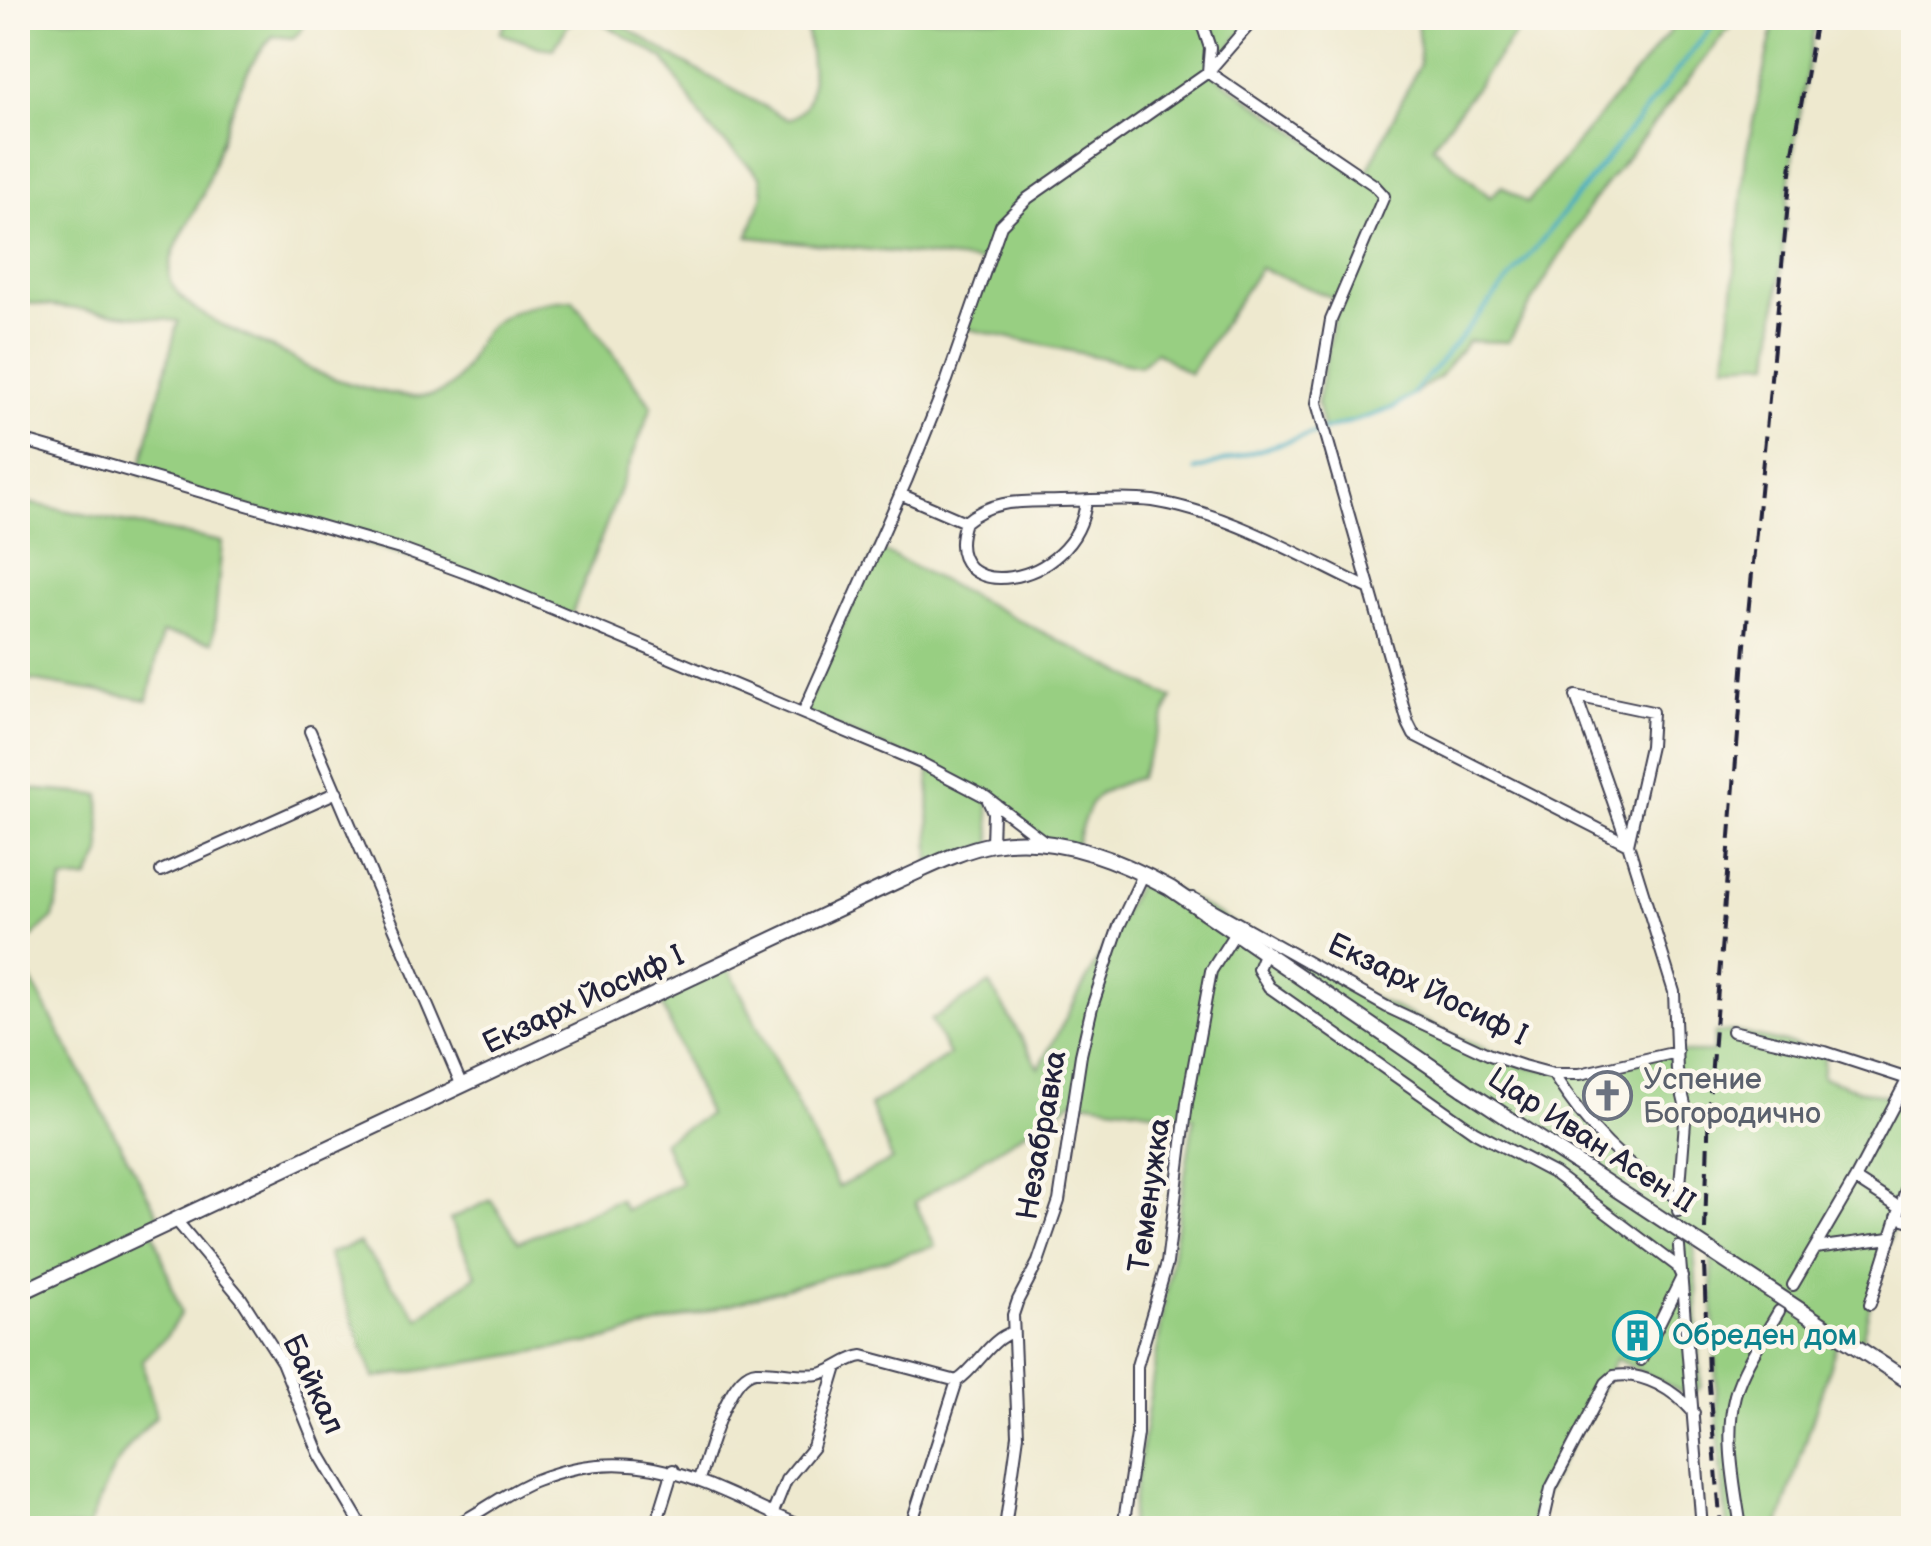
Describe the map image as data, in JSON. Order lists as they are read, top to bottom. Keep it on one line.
{"streets":{"main road":["Екзарх Йосиф I","Цар Иван Асен II"],"street":["Незабравка","Теменужка","Байкал"]},"crossings":[["Екзарх Йосиф I","Незабравка"],["Екзарх Йосиф I","Цар Иван Асен II"],["Екзарх Йосиф I","Теменужка"],["Екзарх Йосиф I","Байкал"],["Цар Иван Асен II","Теменужка"]],"places":{"church":["Успение Богородично"],"building":["Обреден дом"]}}
